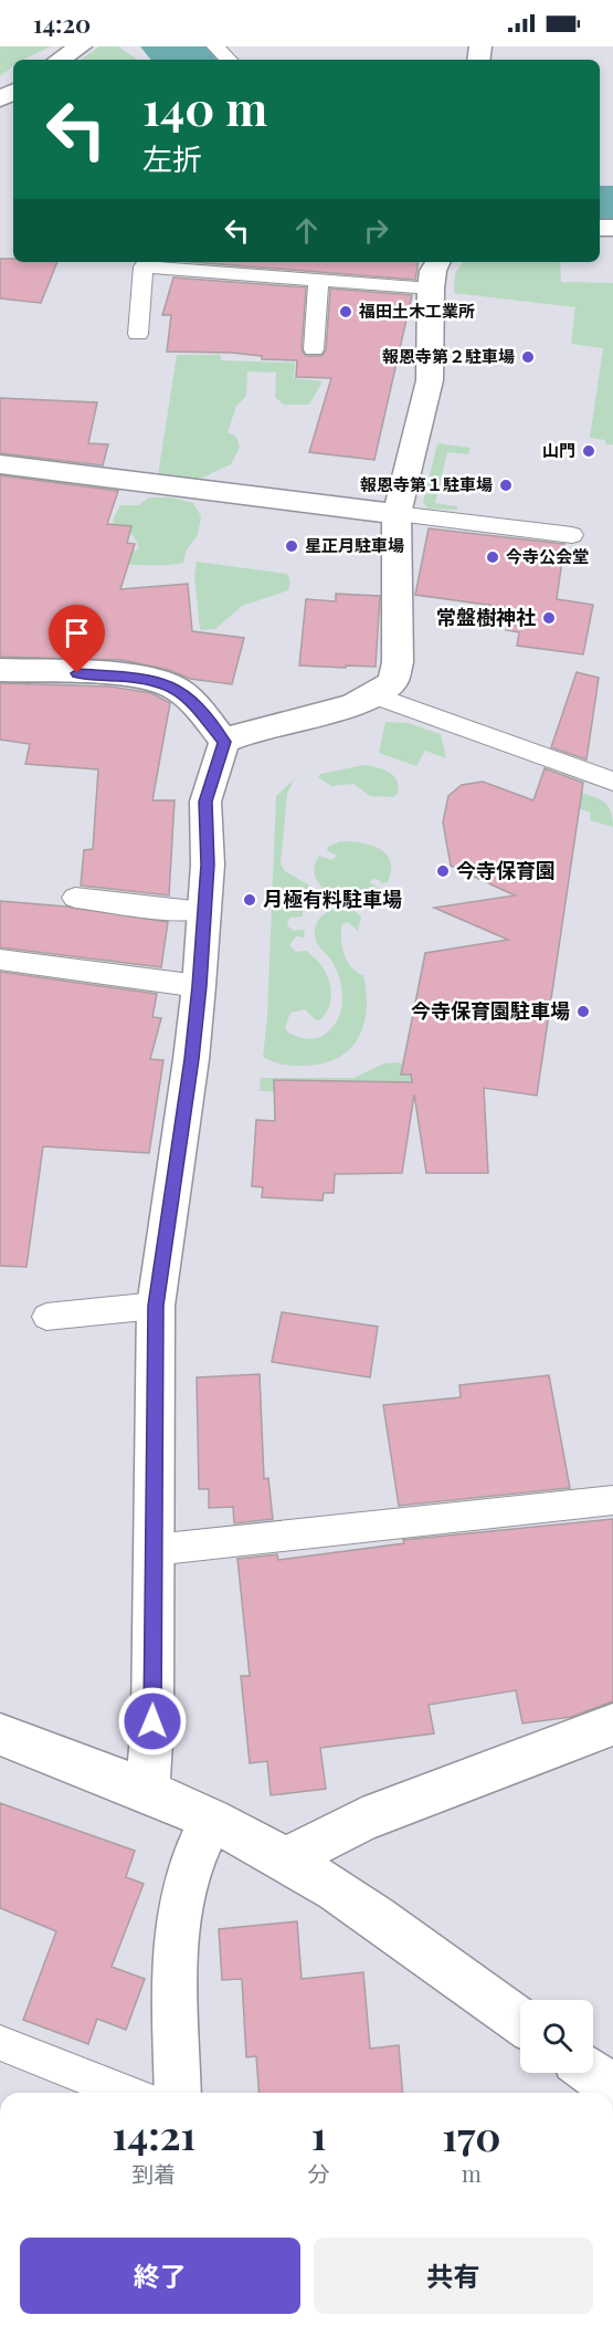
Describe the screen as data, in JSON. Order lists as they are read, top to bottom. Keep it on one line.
{"places":["福田土木工業所","報恩寺第２駐車場","山門","報恩寺第１駐車場","星正月駐車場","今寺公会堂","常盤樹神社","今寺保育園","月極有料駐車場","今寺保育園駐車場"],"page":{"status":"14:20","turn":["140 m","左折"],"eta":["14:21","到着","1","分","170","m"],"buttons":["終了","共有"]}}
